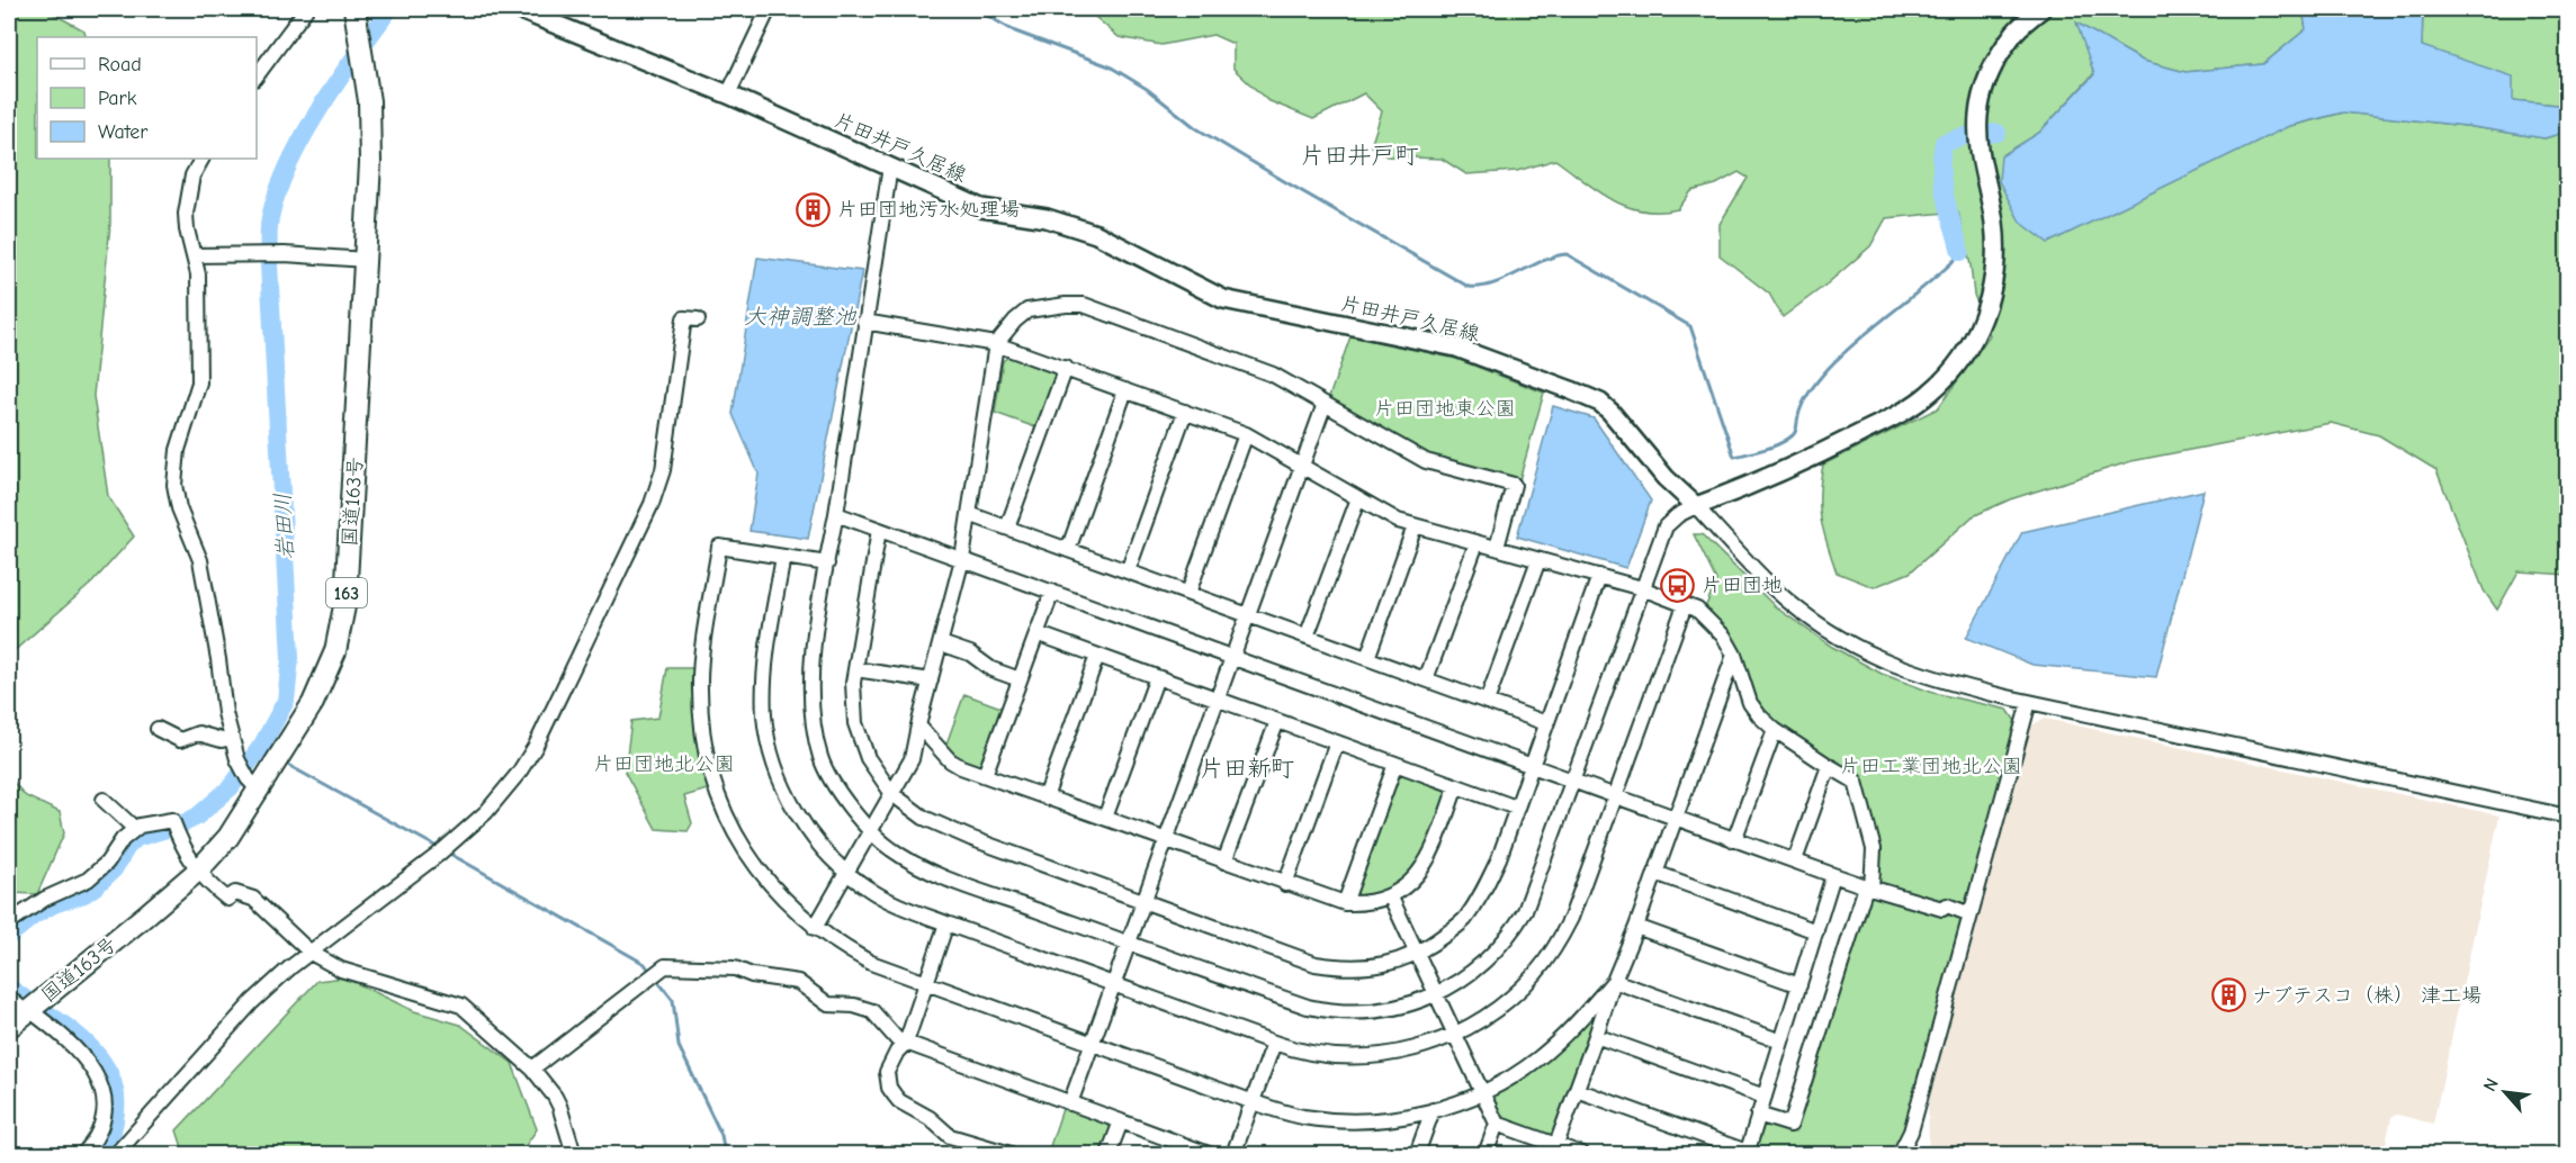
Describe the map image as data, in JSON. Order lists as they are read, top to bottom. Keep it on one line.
{"streets":{"highway":["国道163号","163"],"main road":["片田井戸久居線"]},"districts":["片田井戸町","片田新町"],"water":["大神調整池","岩田川"],"parks":["片田団地東公園","片田団地北公園","片田工業団地北公園"],"places":{"building":["片田団地汚水処理場","ナブテスコ（株） 津工場"],"bus stop":["片田団地"]},"legend":["Road","Park","Water"],"north":"top left"}
